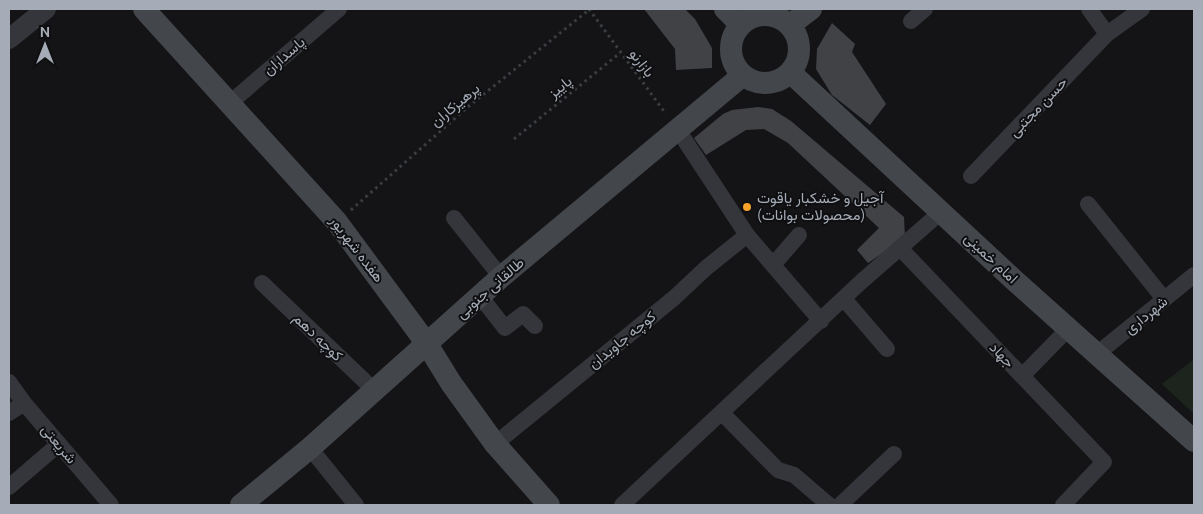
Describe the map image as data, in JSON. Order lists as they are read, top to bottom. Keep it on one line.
{"streets":{"main road":["هفده شهریور","امام خمینی","طالقانی جنوبی"],"street":["پاسداران","حسن مجتبی","شهرداری","کوچه دهم","کوچه جاویدان","جهاد","شریعتی"],"path":["بازارنو","پاییز","پرهیزکاران"]},"crossings":[["پاسداران","هفده شهریور"],["بازارنو","پاییز"],["بازارنو","پرهیزکاران"],["بازارنو","طالقانی جنوبی"],["پرهیزکاران","هفده شهریور"],["هفده شهریور","طالقانی جنوبی"],["هفده شهریور","کوچه جاویدان"],["امام خمینی","طالقانی جنوبی"],["امام خمینی","شهرداری"],["طالقانی جنوبی","کوچه دهم"]],"places":["آجیل و خشکبار یاقوت (محصولات بوانات)"],"north":"top"}
